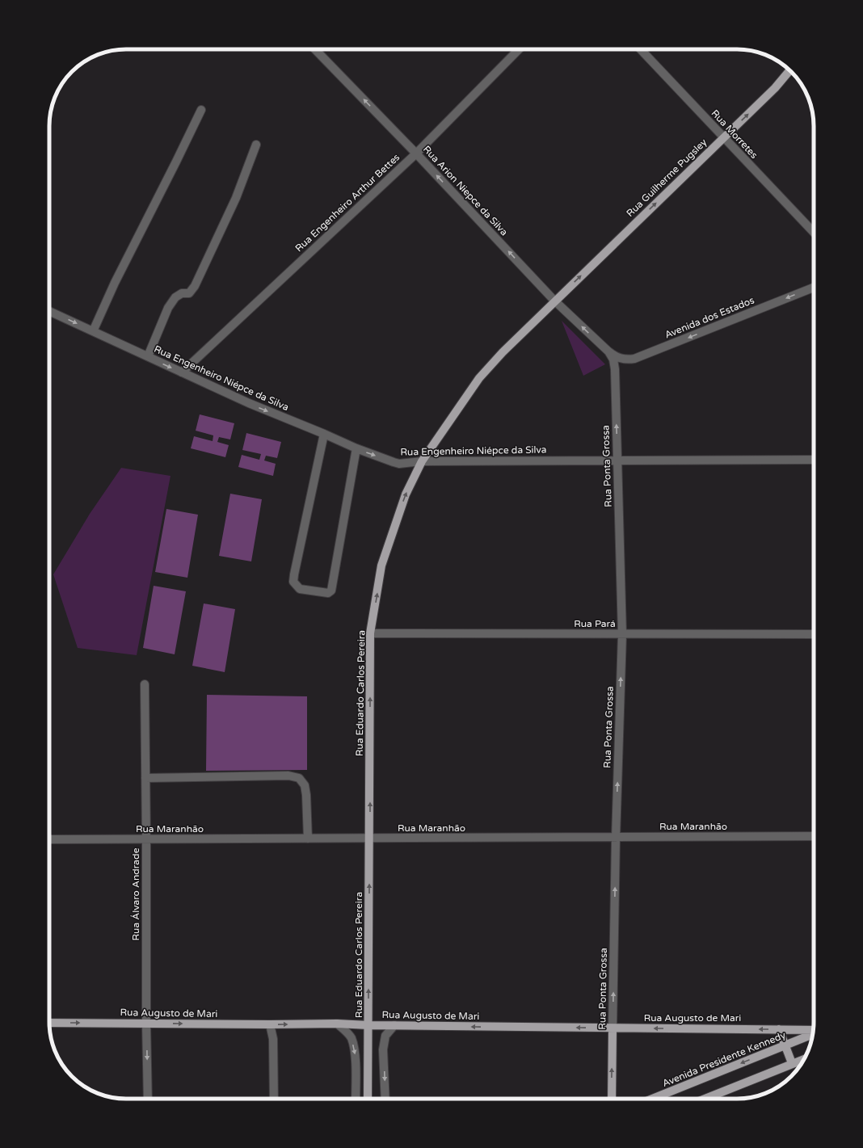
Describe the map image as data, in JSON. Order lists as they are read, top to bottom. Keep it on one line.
{"streets":{"main road":["Rua Guilherme Pugsley","Rua Ponta Grossa","Rua Eduardo Carlos Pereira","Rua Augusto de Mari","Avenida Presidente Kennedy"],"street":["Rua Morretes","Rua Arion Niepce da Silva","Rua Engenheiro Arthur Bettes","Avenida dos Estados","Rua Engenheiro Niépce da Silva","Rua Pará","Rua Maranhão","Rua Álvaro Andrade"]},"crossings":[["Rua Morretes","Rua Guilherme Pugsley"],["Rua Guilherme Pugsley","Rua Arion Niepce da Silva"],["Rua Guilherme Pugsley","Rua Eduardo Carlos Pereira"],["Rua Arion Niepce da Silva","Rua Engenheiro Arthur Bettes"],["Rua Arion Niepce da Silva","Avenida dos Estados"],["Rua Arion Niepce da Silva","Rua Ponta Grossa"],["Rua Arion Niepce da Silva","Rua Eduardo Carlos Pereira"],["Rua Engenheiro Arthur Bettes","Rua Engenheiro Niépce da Silva"],["Avenida dos Estados","Rua Ponta Grossa"],["Rua Engenheiro Niépce da Silva","Rua Ponta Grossa"],["Rua Engenheiro Niépce da Silva","Rua Eduardo Carlos Pereira"],["Rua Ponta Grossa","Rua Pará"],["Rua Ponta Grossa","Rua Maranhão"],["Rua Ponta Grossa","Rua Augusto de Mari"],["Rua Pará","Rua Eduardo Carlos Pereira"],["Rua Eduardo Carlos Pereira","Rua Maranhão"],["Rua Eduardo Carlos Pereira","Rua Augusto de Mari"],["Rua Maranhão","Rua Álvaro Andrade"],["Rua Álvaro Andrade","Rua Augusto de Mari"]],"one_way":["Rua Guilherme Pugsley","Rua Arion Niepce da Silva","Avenida dos Estados","Rua Engenheiro Niépce da Silva","Rua Ponta Grossa"]}
